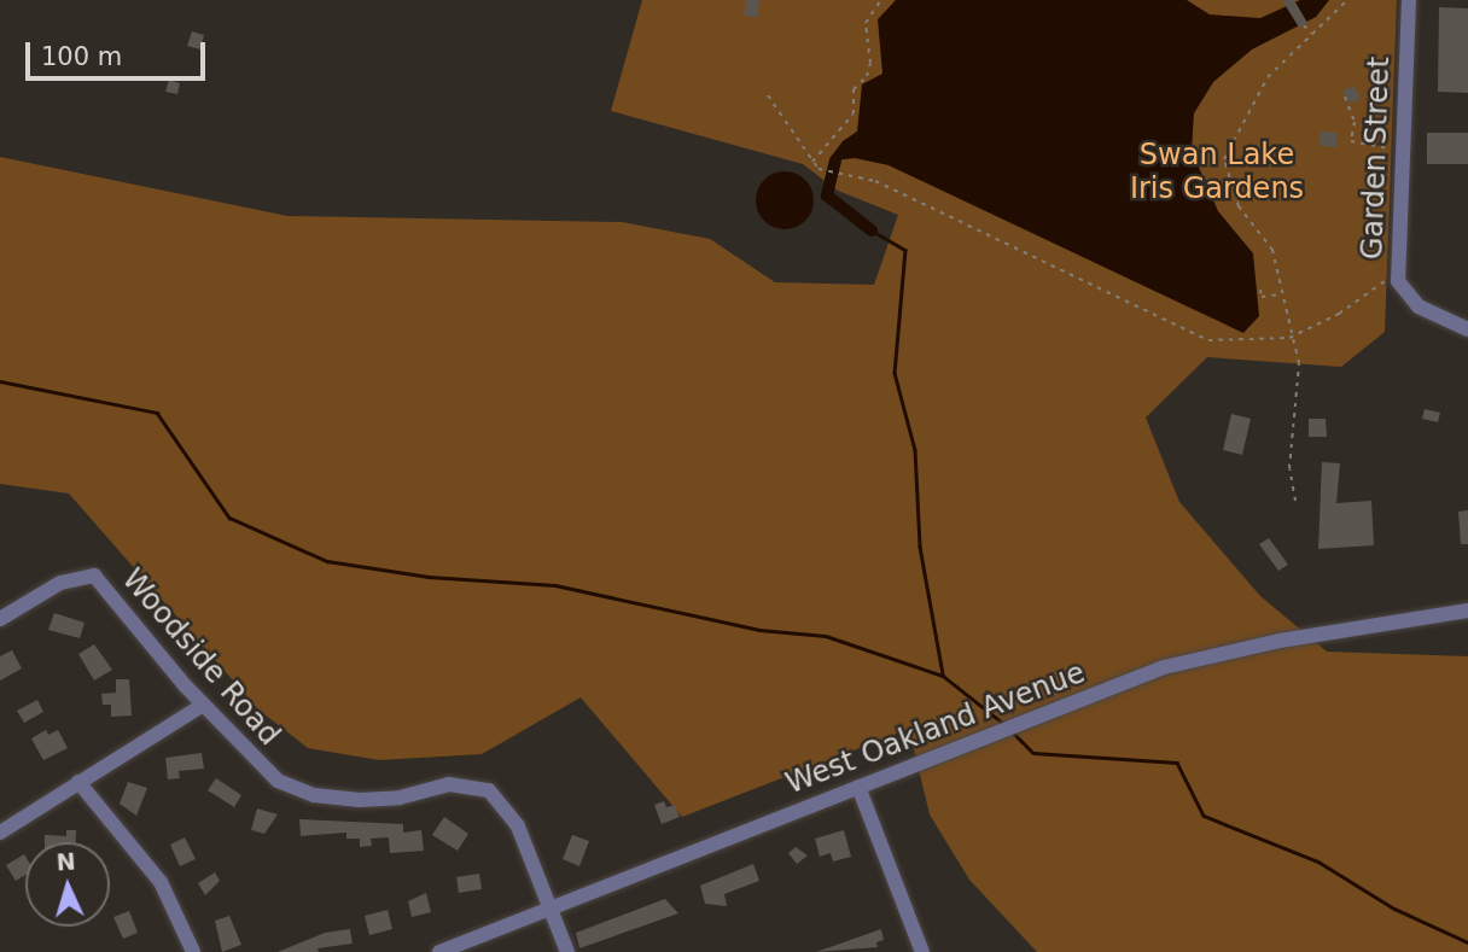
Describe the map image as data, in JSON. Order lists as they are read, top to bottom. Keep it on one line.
{"streets":{"street":["Garden Street","Woodside Road","West Oakland Avenue"]},"crossings":[["Woodside Road","West Oakland Avenue"]],"parks":["Swan Lake Iris Gardens"],"scale_bar":"100 m","north":"top"}
